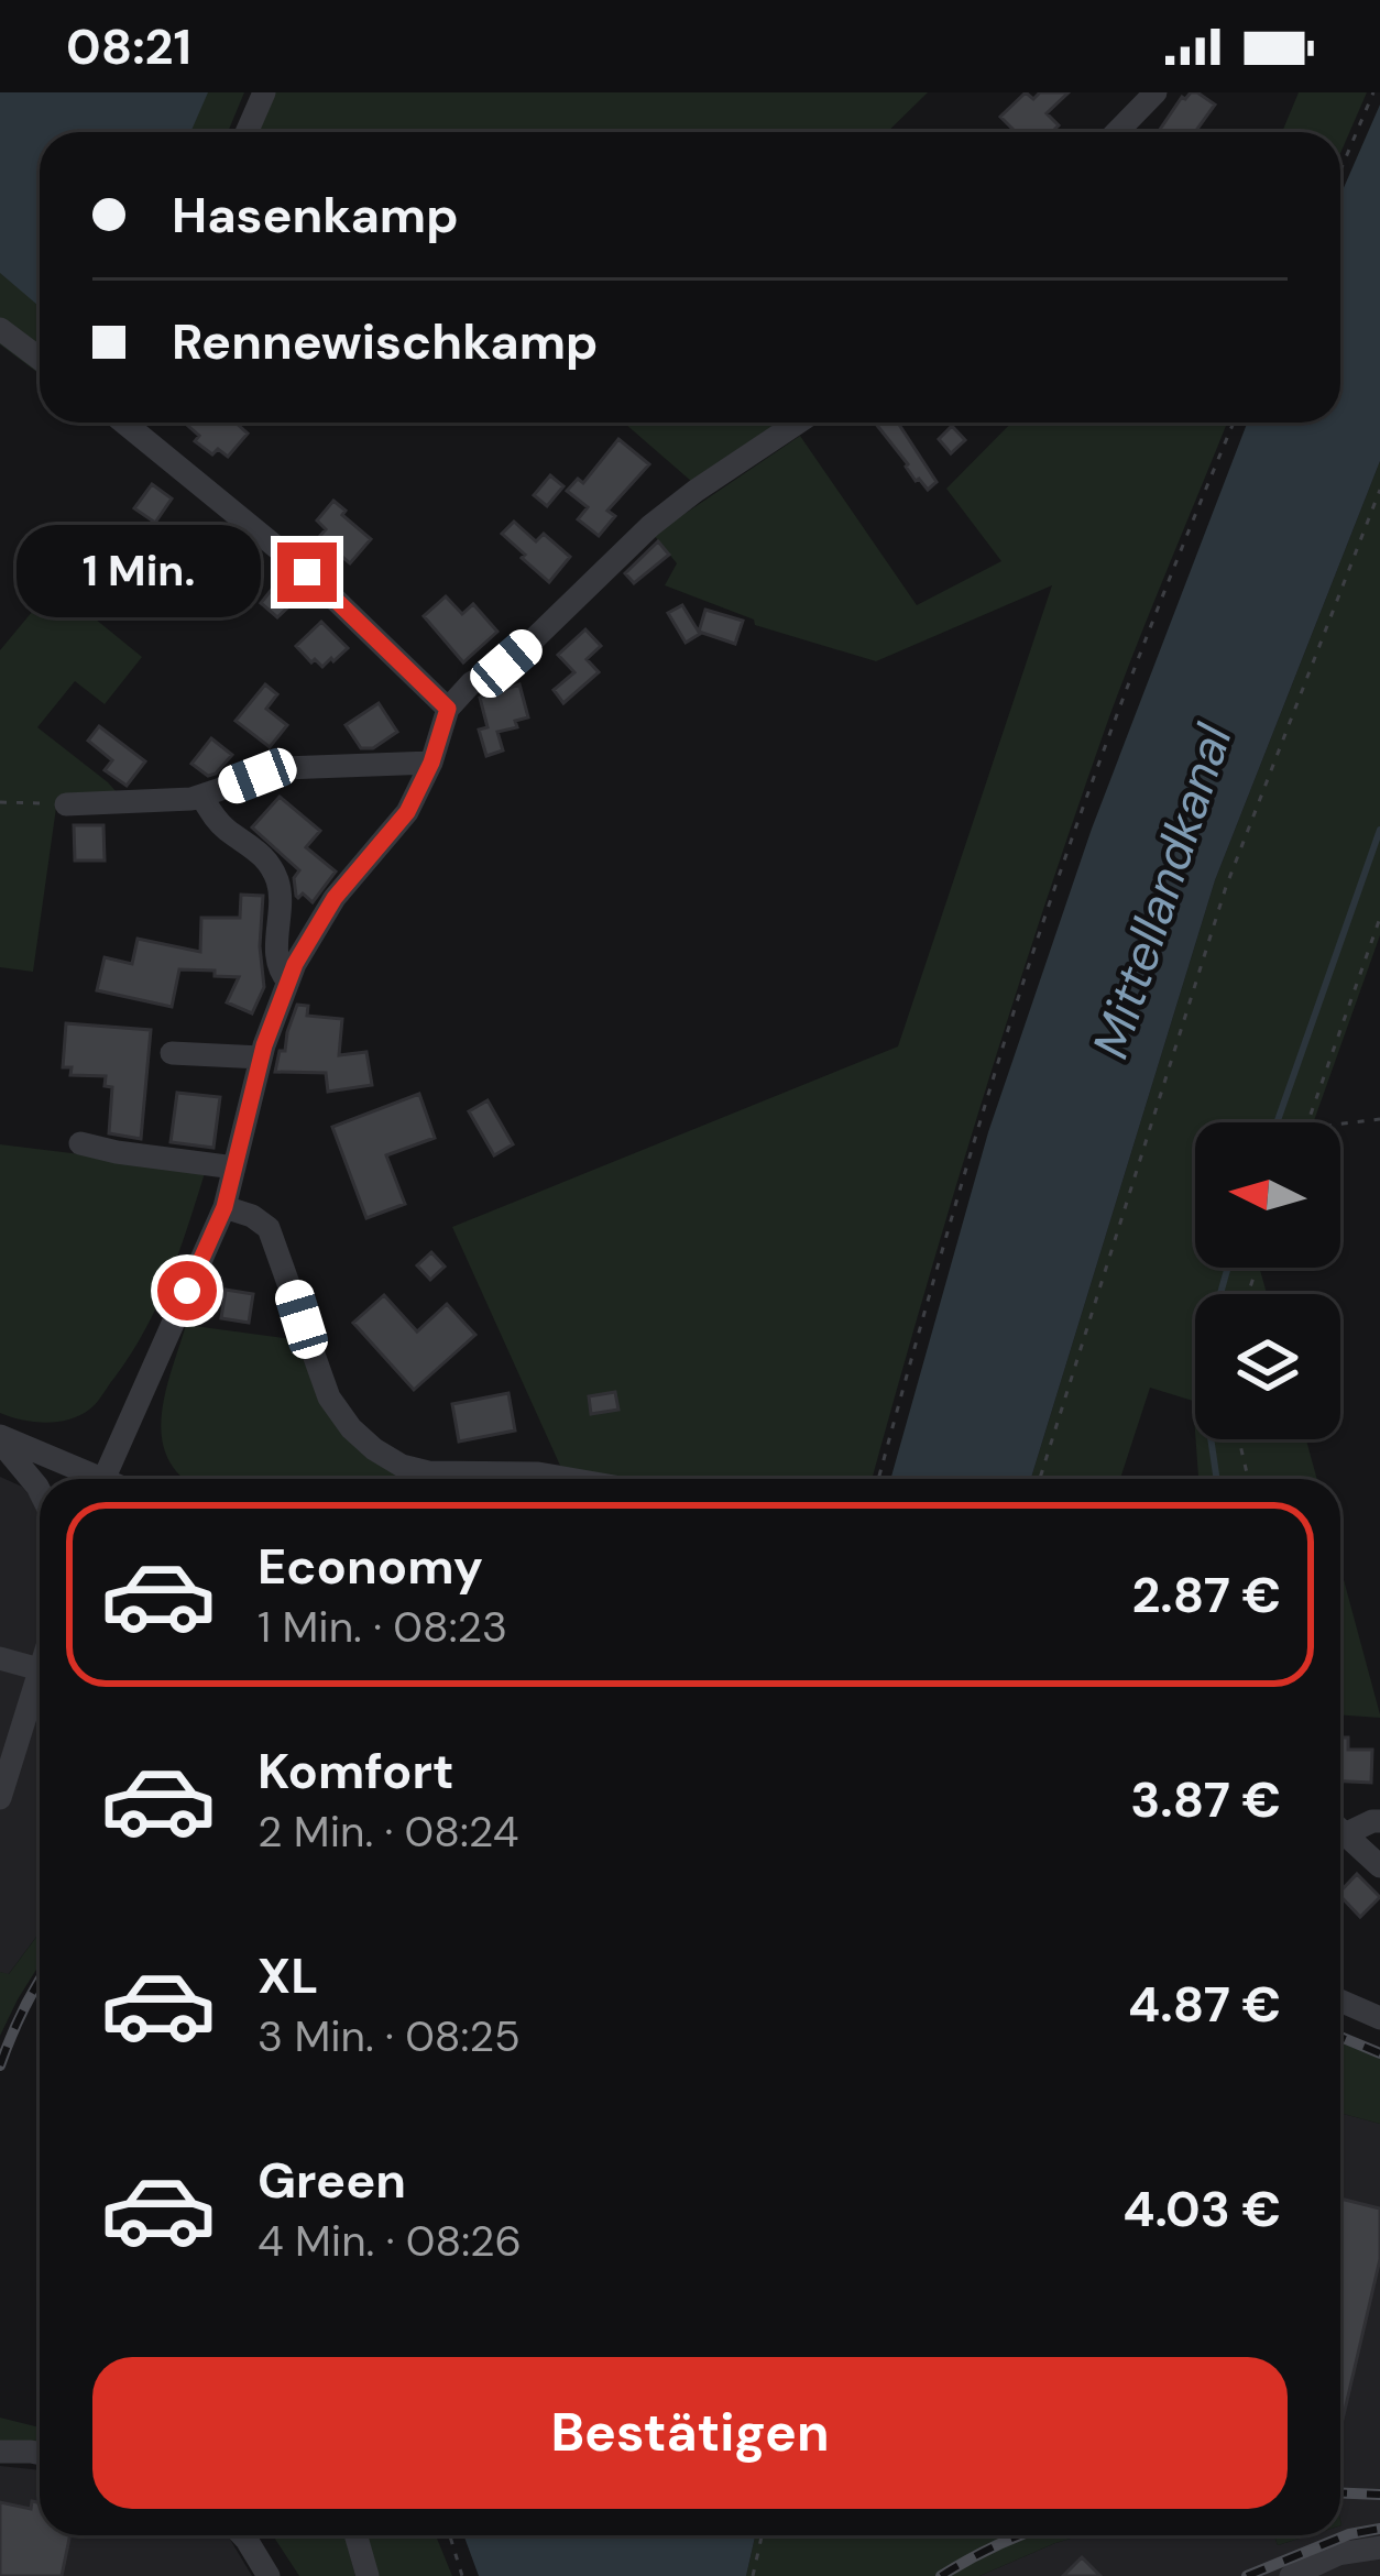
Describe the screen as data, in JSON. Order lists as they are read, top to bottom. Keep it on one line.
{"water":["Mittellandkanal"],"north":"left","page":{"status":"08:21","banner":["Hasenkamp","Rennewischkamp"],"bubble":"1 Min.","list":[{"name":"Economy","note":"1 Min. · 08:23","value":"2.87 €"},{"name":"Komfort","note":"2 Min. · 08:24","value":"3.87 €"},{"name":"XL","note":"3 Min. · 08:25","value":"4.87 €"},{"name":"Green","note":"4 Min. · 08:26","value":"4.03 €"}],"buttons":"Bestätigen"}}
